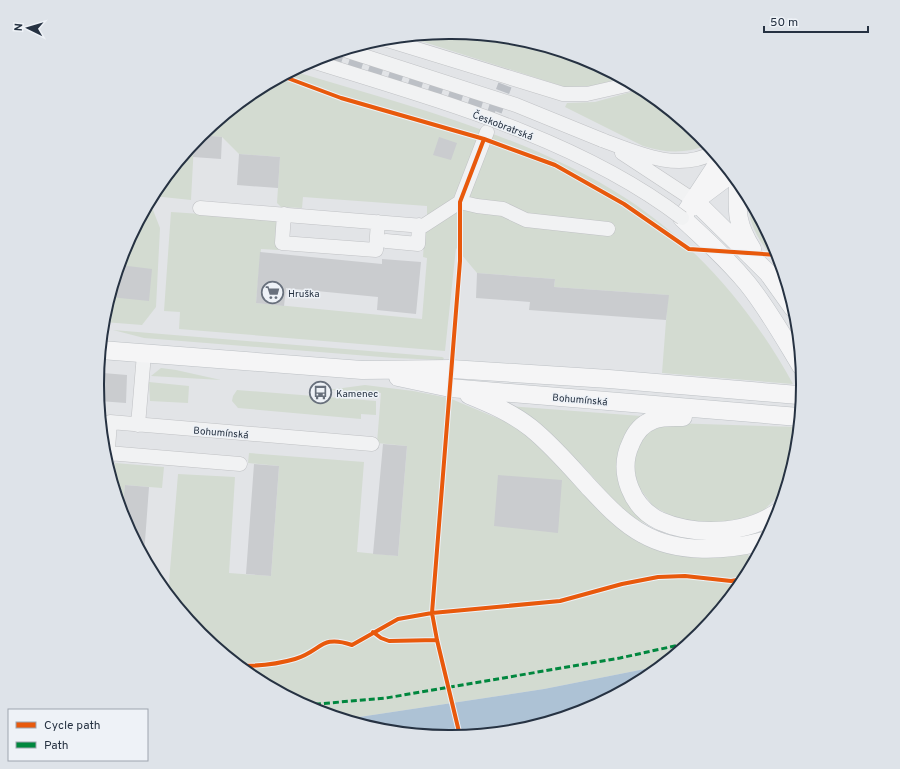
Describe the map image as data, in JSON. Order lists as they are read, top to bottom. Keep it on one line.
{"streets":{"main road":["Českobratrská","Bohumínská"]},"places":{"supermarket":["Hruška"],"bus stop":["Kamenec"]},"legend":["Cycle path","Path"],"scale_bar":"50 m","north":"left"}
